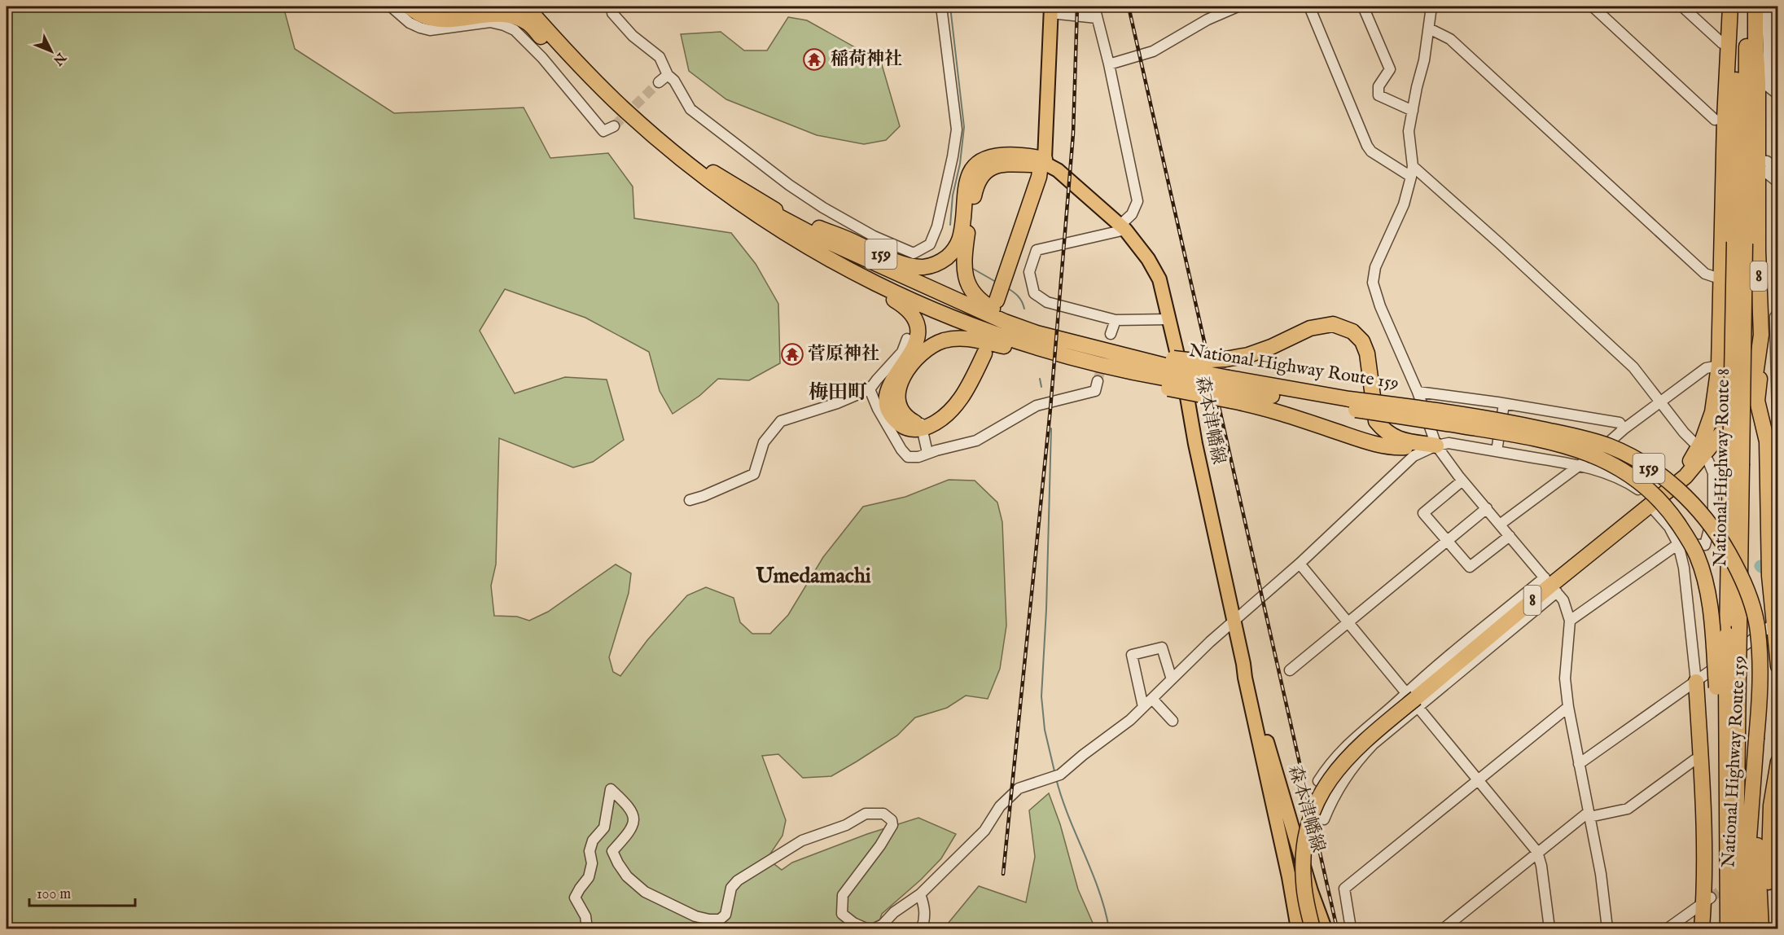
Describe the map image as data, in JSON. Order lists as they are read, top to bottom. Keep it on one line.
{"streets":{"highway":["159","8","National Highway Route 159","National Highway Route 8"],"main road":["森本津幡線"]},"crossings":[["159","National Highway Route 159"],["159","森本津幡線"],["National Highway Route 159","National Highway Route 8"]],"districts":["梅田町","Umedamachi"],"places":{"temple":["稲荷神社","菅原神社"]},"scale_bar":"100 m","north":"bottom right"}
